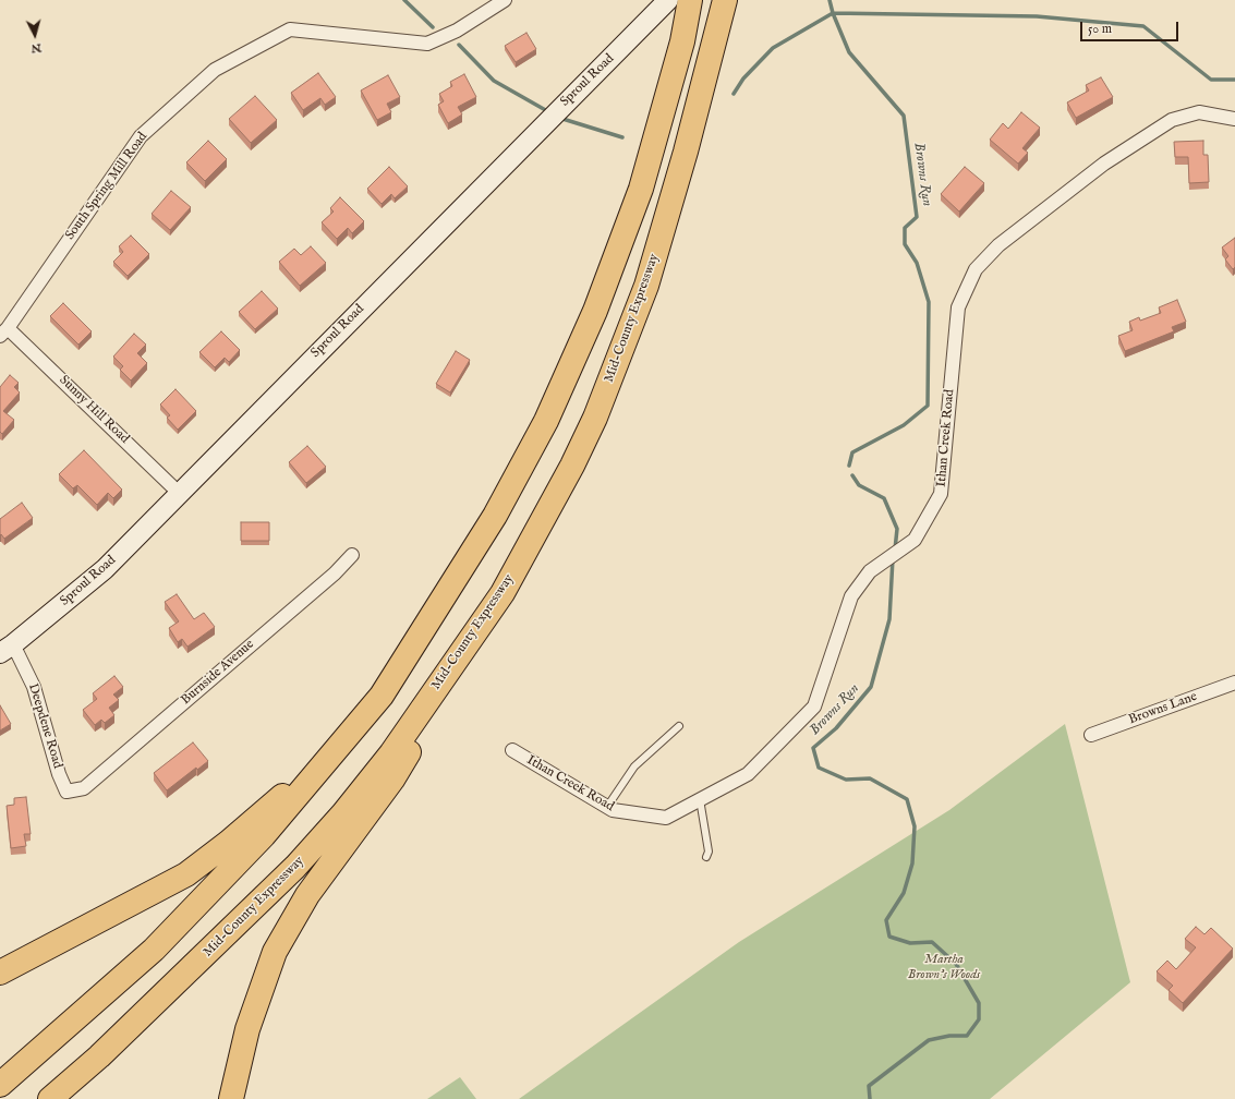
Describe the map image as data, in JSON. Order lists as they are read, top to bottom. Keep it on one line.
{"streets":{"highway":["Mid-County Expressway"],"main road":["Sproul Road"],"street":["South Spring Mill Road","Sunny Hill Road","Ithan Creek Road","Burnside Avenue","Browns Lane","Deepdene Road"]},"crossings":[["Sproul Road","Sunny Hill Road"],["Sproul Road","Deepdene Road"],["South Spring Mill Road","Sunny Hill Road"],["Burnside Avenue","Deepdene Road"]],"water":["Browns Run"],"parks":["Martha Brown's Woods"],"scale_bar":"50 m","north":"bottom"}
